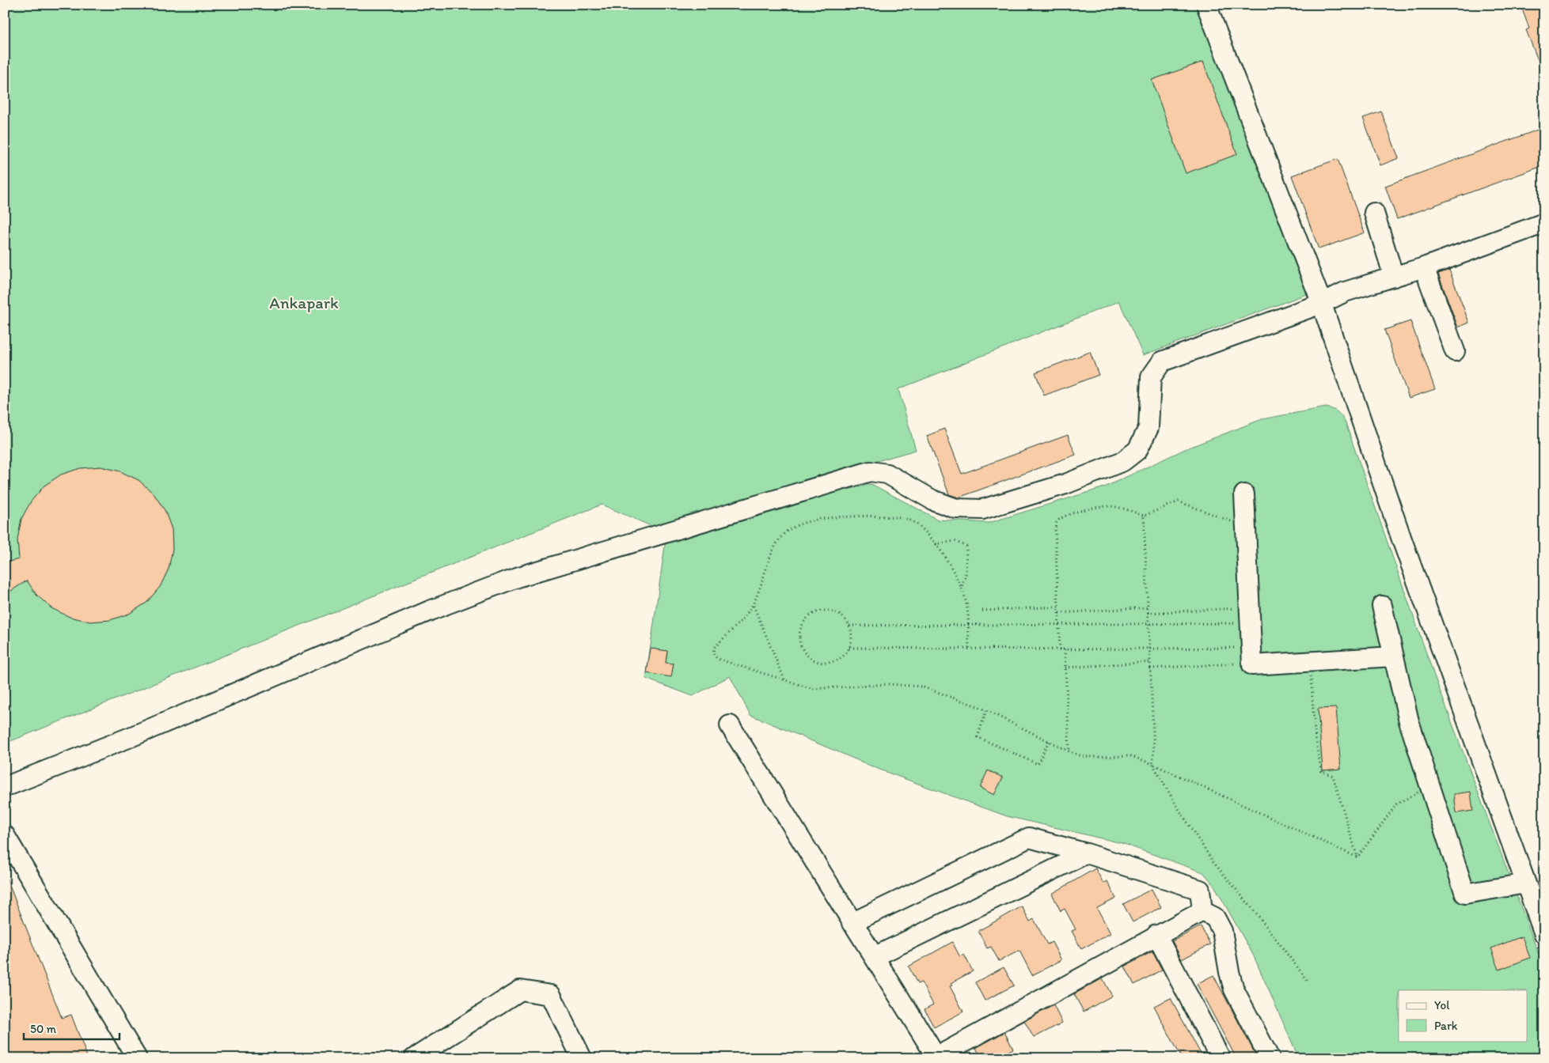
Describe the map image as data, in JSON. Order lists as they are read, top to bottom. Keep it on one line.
{"parks":["Ankapark"],"legend":["Yol","Park"],"scale_bar":"50 m"}
